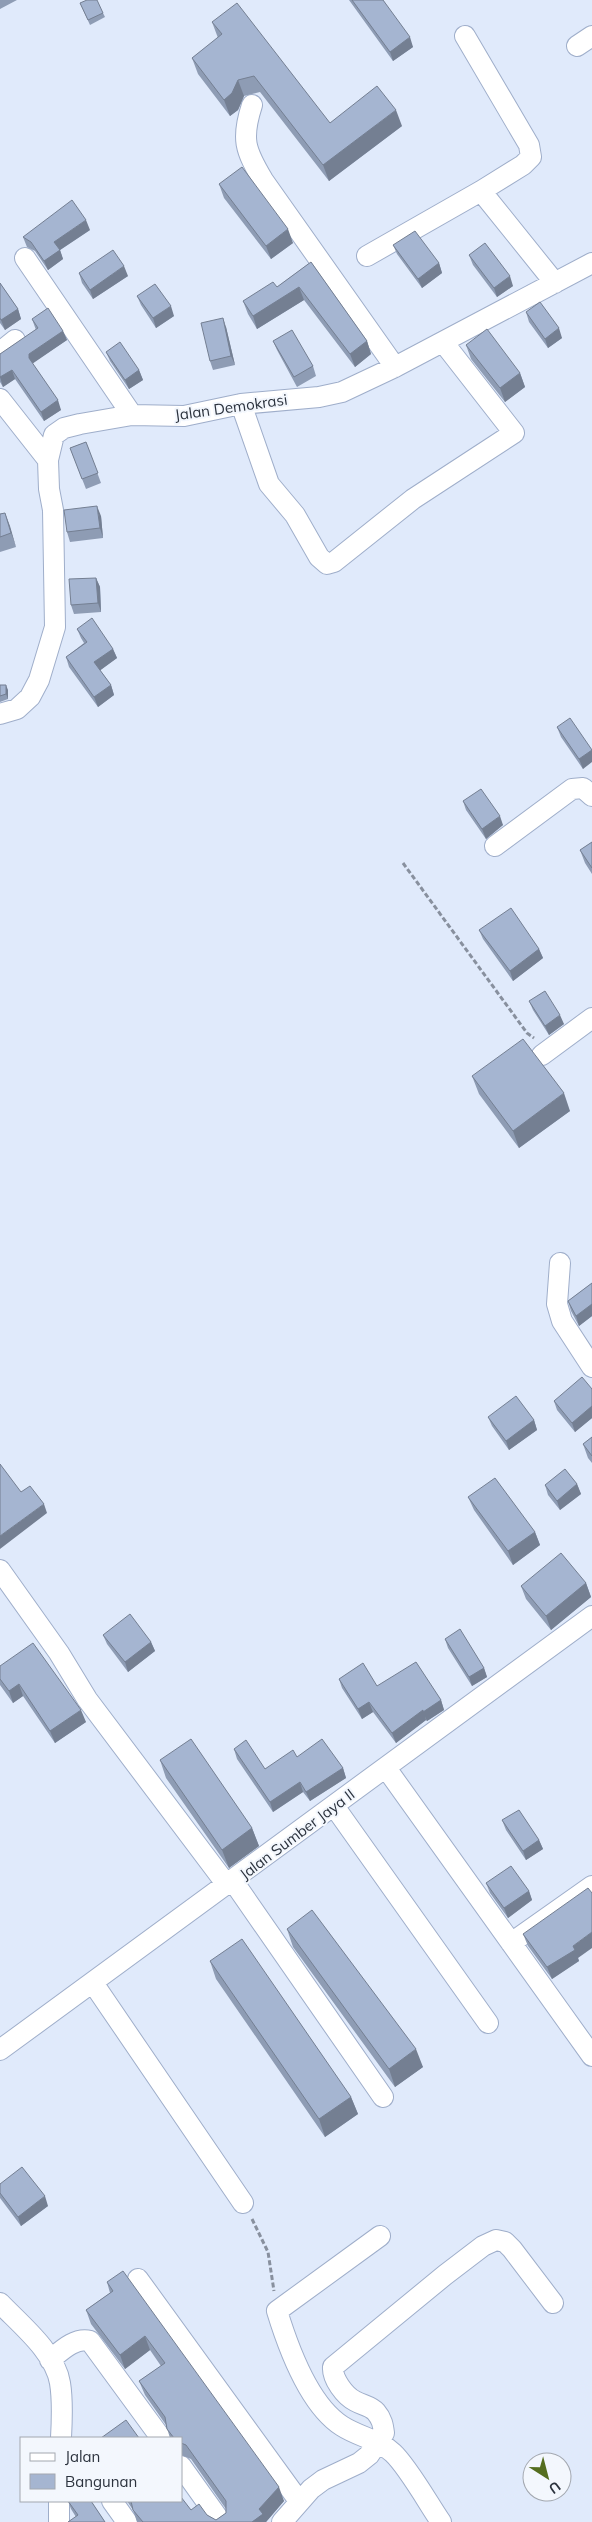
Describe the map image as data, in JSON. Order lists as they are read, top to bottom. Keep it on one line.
{"streets":{"street":["Jalan Demokrasi","Jalan Sumber Jaya II"]},"legend":["Jalan","Bangunan"],"north":"bottom right"}
